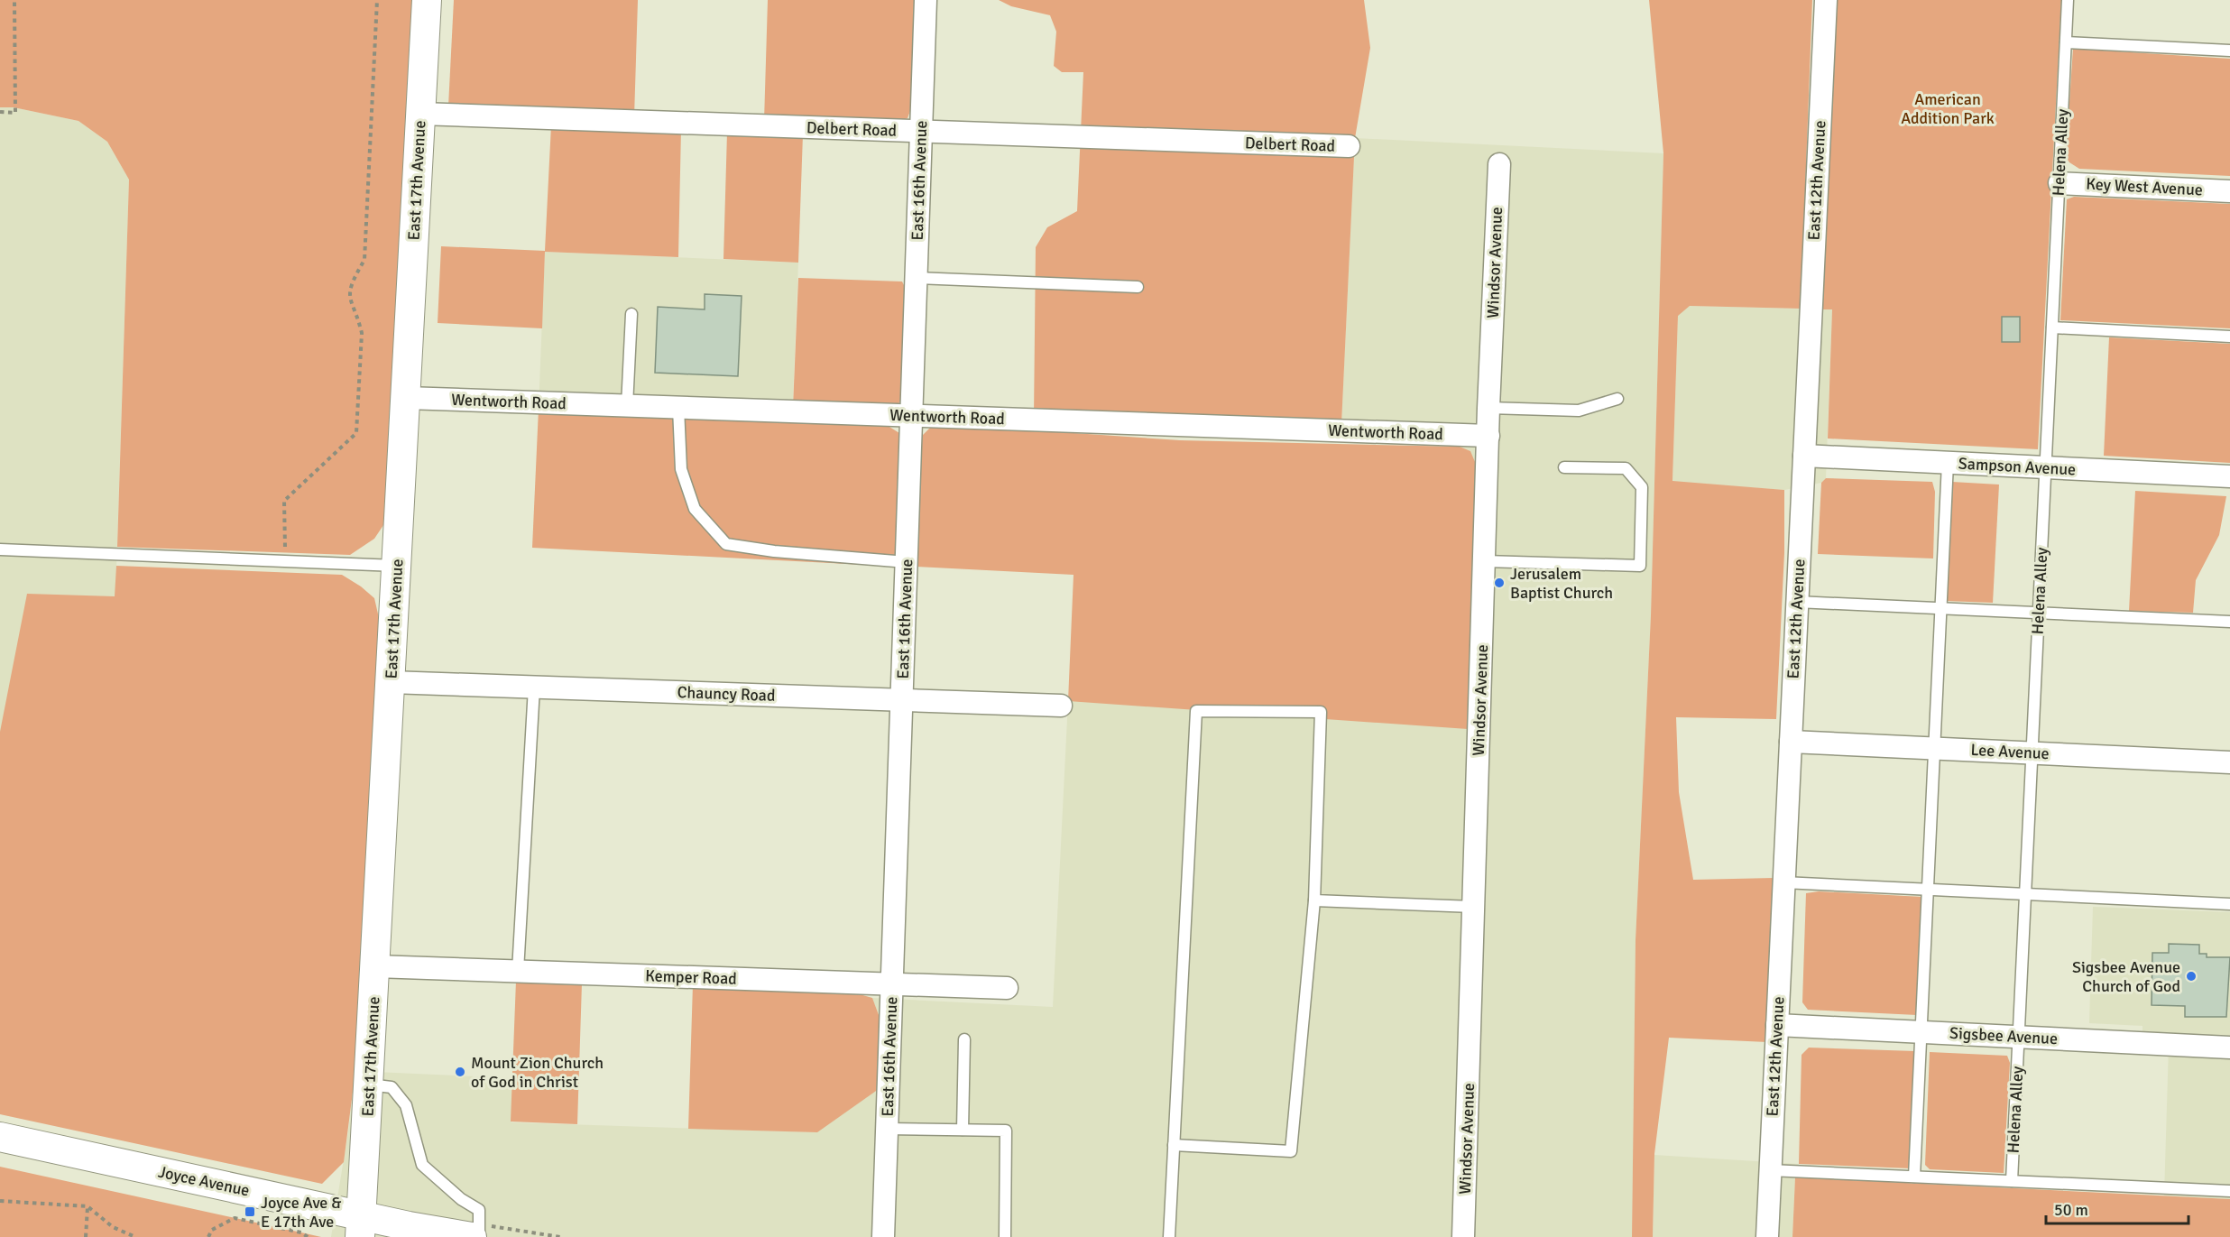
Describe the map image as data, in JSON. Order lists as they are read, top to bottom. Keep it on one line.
{"streets":{"street":["Delbert Road","East 17th Avenue","East 16th Avenue","East 12th Avenue","Key West Avenue","Windsor Avenue","Wentworth Road","Sampson Avenue","Chauncy Road","Lee Avenue","Kemper Road","Sigsbee Avenue","Joyce Avenue"],"lane":["Helena Alley"]},"crossings":[["Delbert Road","East 17th Avenue"],["Delbert Road","East 16th Avenue"],["Helena Alley","Key West Avenue"],["Helena Alley","Sampson Avenue"],["Helena Alley","Lee Avenue"],["Helena Alley","Sigsbee Avenue"],["East 17th Avenue","Wentworth Road"],["East 17th Avenue","Chauncy Road"],["East 17th Avenue","Kemper Road"],["East 17th Avenue","Joyce Avenue"],["East 16th Avenue","Wentworth Road"],["East 16th Avenue","Chauncy Road"],["East 16th Avenue","Kemper Road"],["East 12th Avenue","Sampson Avenue"],["East 12th Avenue","Lee Avenue"],["East 12th Avenue","Sigsbee Avenue"],["Windsor Avenue","Wentworth Road"]],"parks":["American Addition Park"],"places":{"other":["Jerusalem Baptist Church","Sigsbee Avenue Church of God","Mount Zion Church of God in Christ"],"transit":["Joyce Ave & E 17th Ave"]},"scale_bar":"50 m"}
